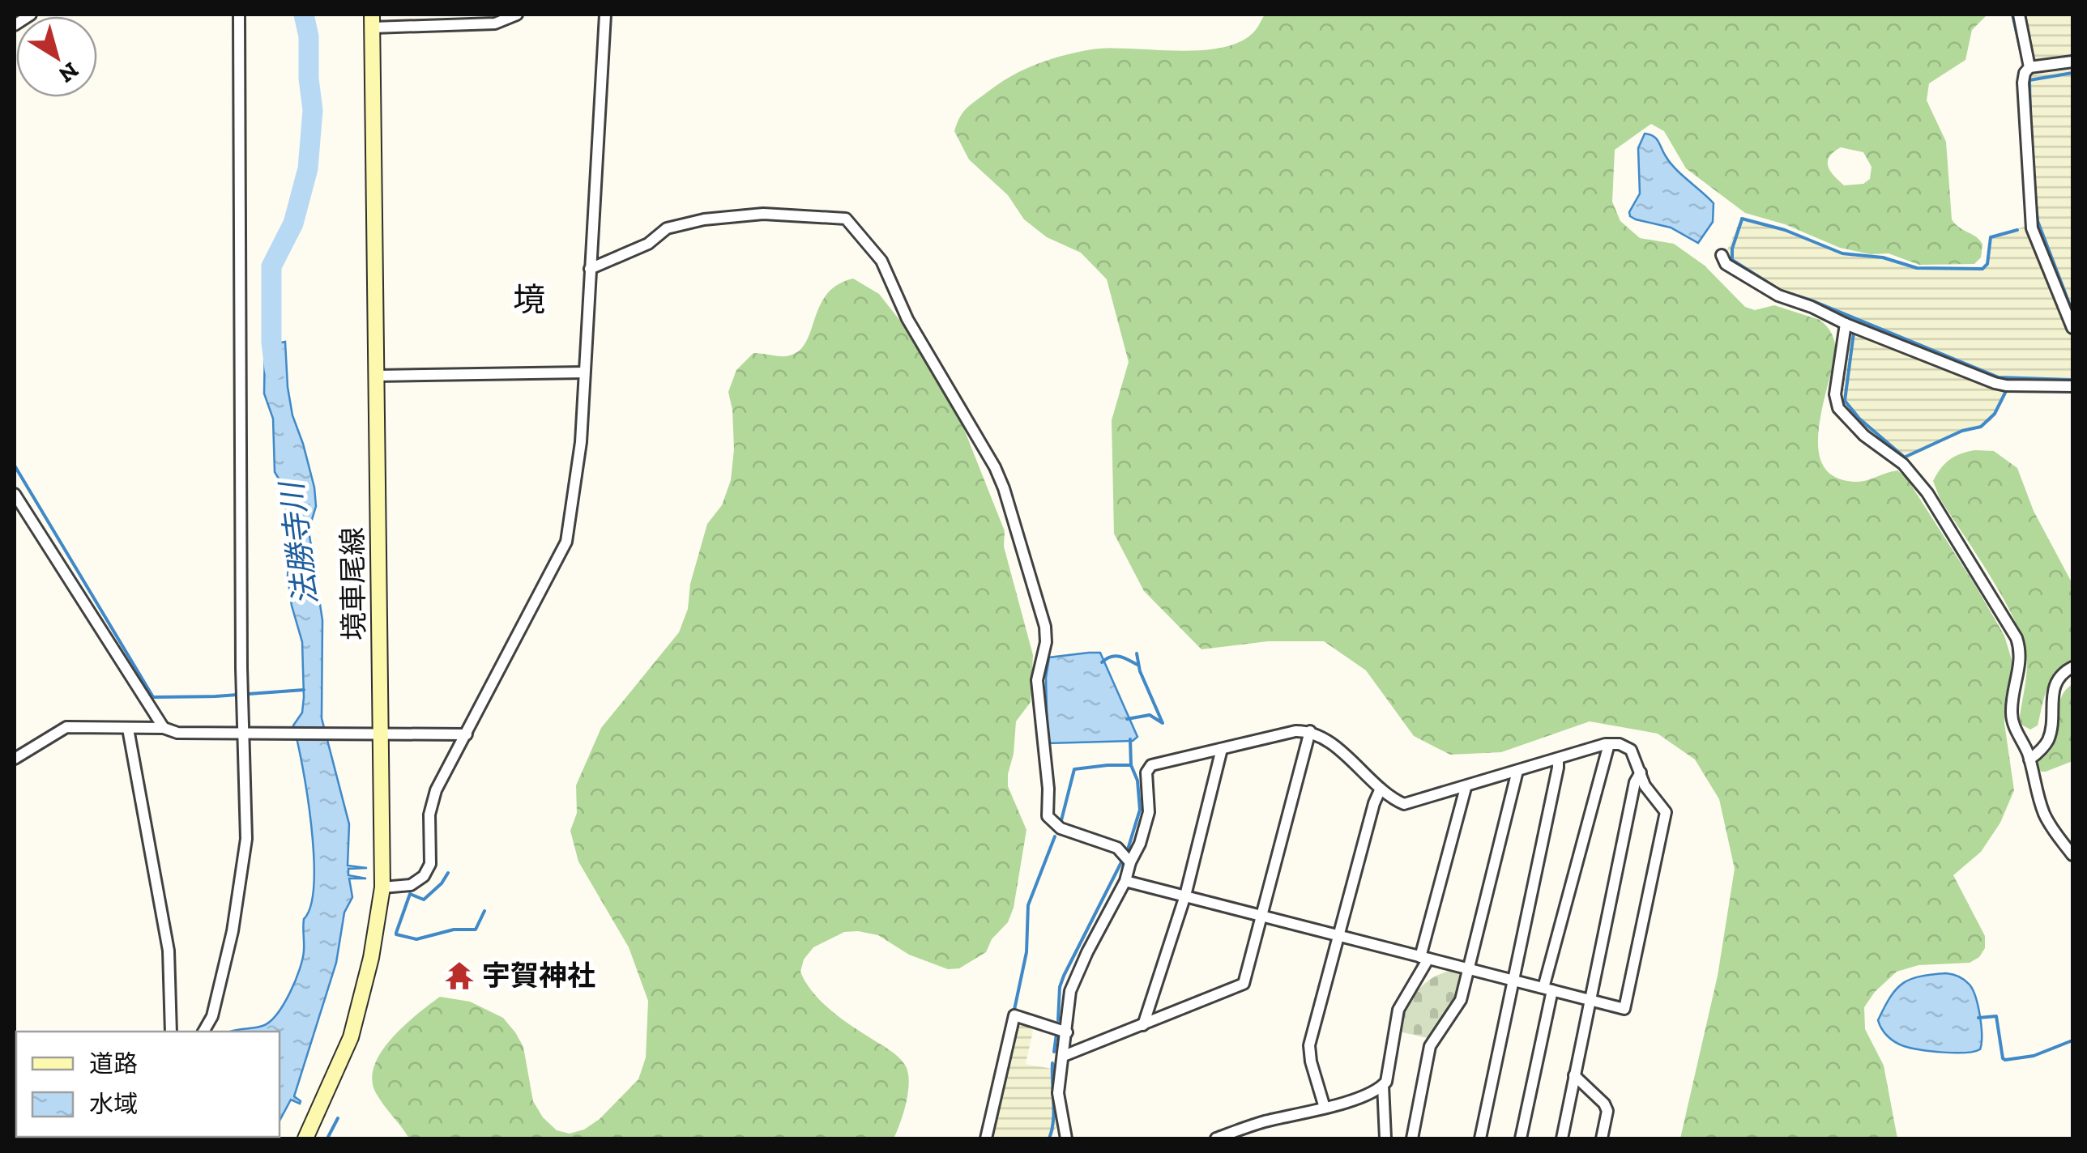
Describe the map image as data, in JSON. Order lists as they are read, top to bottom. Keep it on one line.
{"streets":{"main road":["境車尾線"]},"districts":["境"],"water":["法勝寺川"],"places":{"temple":["宇賀神社"]},"legend":["道路","水域"],"north":"bottom right"}
